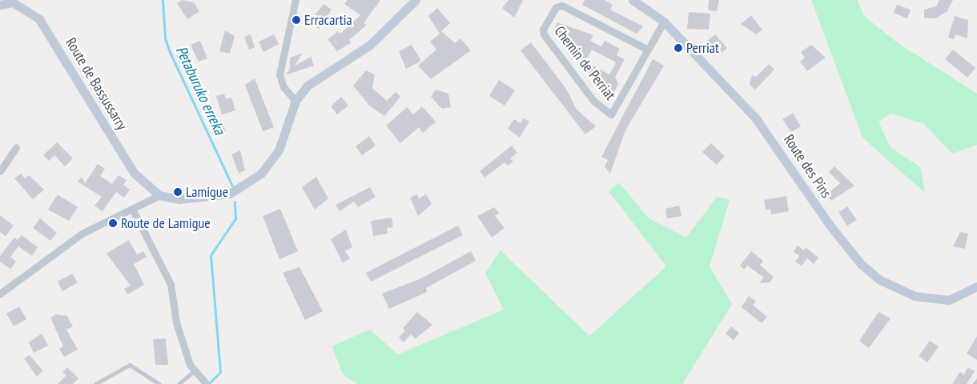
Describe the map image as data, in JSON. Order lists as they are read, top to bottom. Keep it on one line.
{"streets":{"street":["Chemin de Perriat","Route de Bassussarry","Route des Pins"]},"crossings":[["Chemin de Perriat","Route des Pins"]],"water":["Petaburuko erreka"],"places":["Erracartia","Perriat","Lamigue","Route de Lamigue"]}
